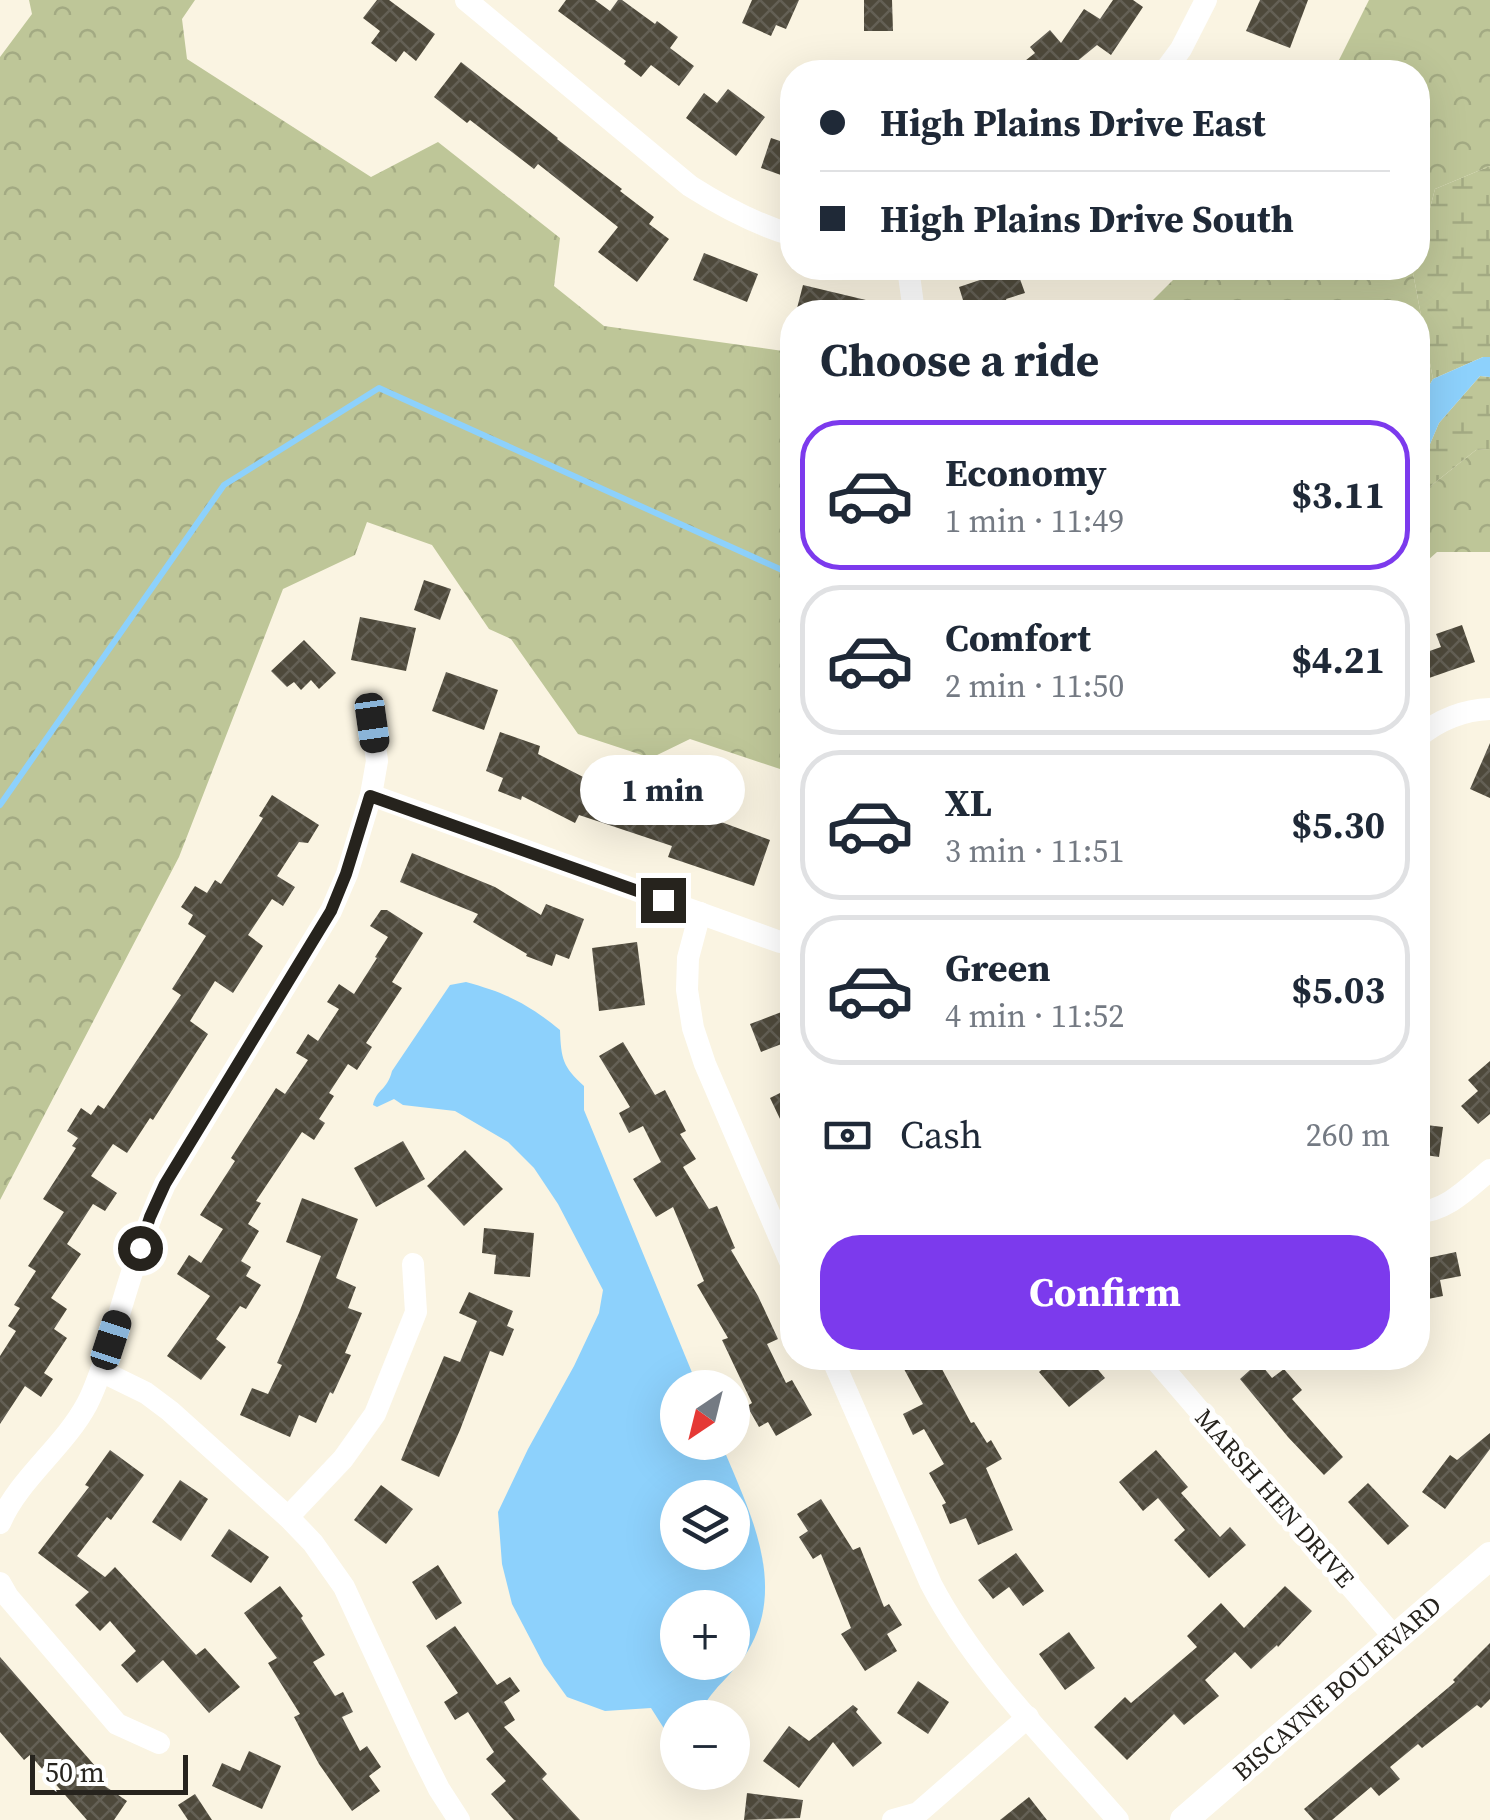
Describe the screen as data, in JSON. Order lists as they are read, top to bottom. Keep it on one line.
{"streets":{"street":["MARSH HEN DRIVE","BISCAYNE BOULEVARD"]},"crossings":[["MARSH HEN DRIVE","BISCAYNE BOULEVARD"]],"scale_bar":"50 m","north":"bottom left","page":{"banner":["High Plains Drive East","High Plains Drive South"],"heading":"Choose a ride","list":[{"name":"Economy","note":"1 min · 11:49","value":"$3.11"},{"name":"Comfort","note":"2 min · 11:50","value":"$4.21"},{"name":"XL","note":"3 min · 11:51","value":"$5.30"},{"name":"Green","note":"4 min · 11:52","value":"$5.03"}],"bubble":"1 min","pay":["Cash","260 m"],"buttons":"Confirm","map_buttons":["+","−"],"scale":"50 m"}}
